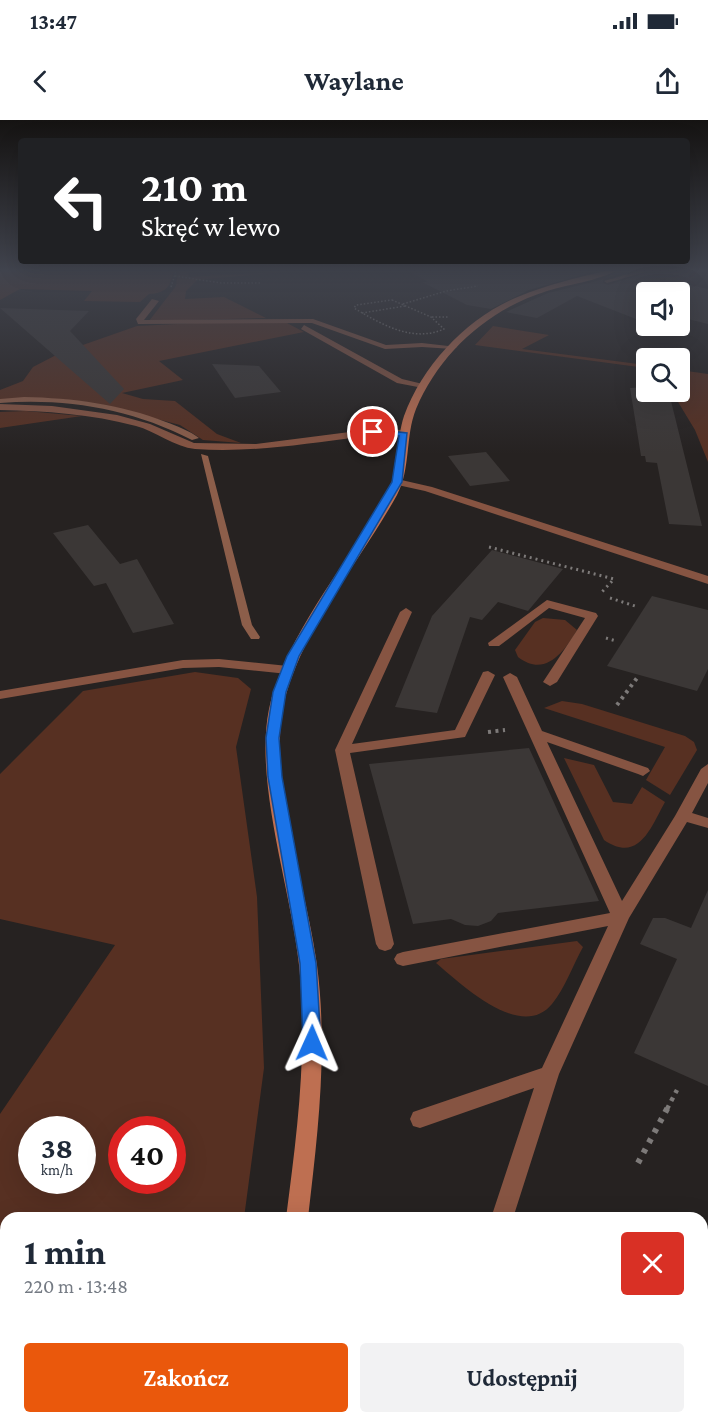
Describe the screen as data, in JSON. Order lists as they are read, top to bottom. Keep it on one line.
{"page":{"status":"13:47","header":"Waylane","turn":["210 m","Skręć w lewo"],"speed":"38 km/h","limit":"40","heading":["1 min","220 m · 13:48"],"buttons":["Zakończ","Udostępnij"]}}
